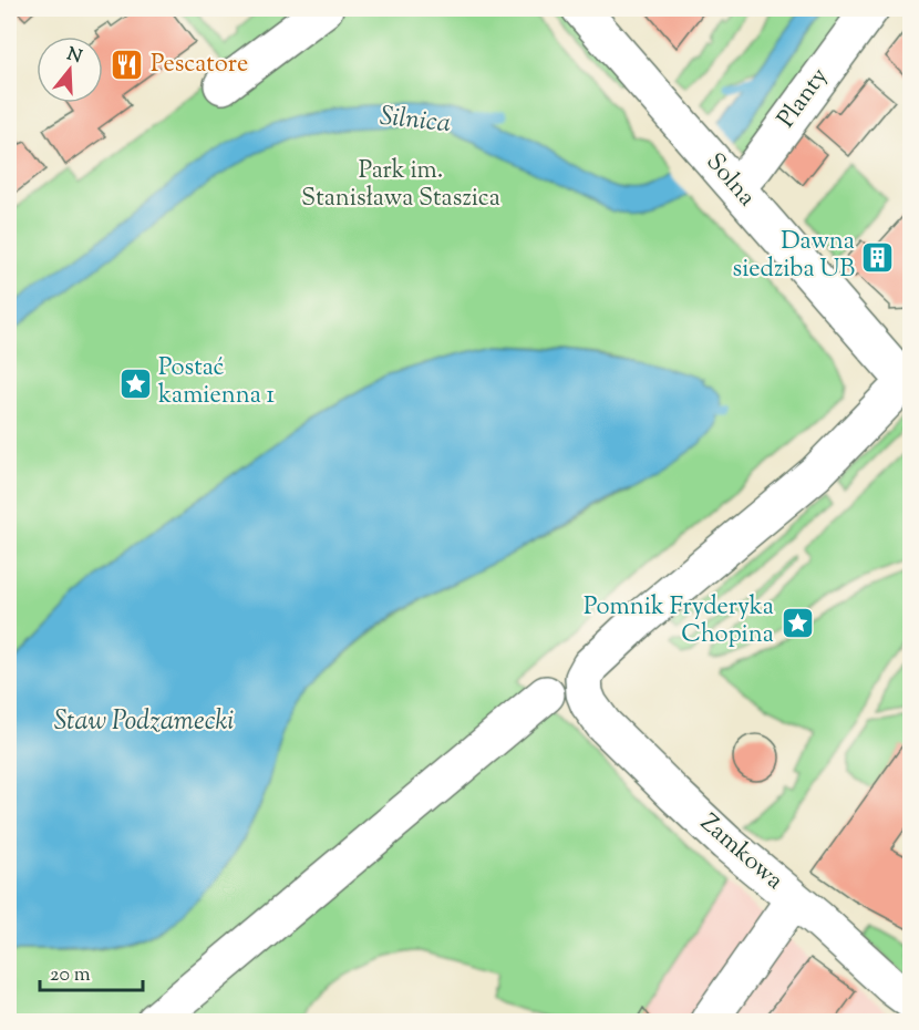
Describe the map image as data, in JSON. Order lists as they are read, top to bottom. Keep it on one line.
{"streets":{"street":["Planty","Solna","Zamkowa"]},"crossings":[["Planty","Solna"],["Solna","Zamkowa"]],"water":["Silnica","Staw Podzamecki"],"parks":["Park im. Stanisława Staszica"],"places":{"restaurant":["Pescatore"],"building":["Dawna siedziba UB"],"place":["Postać kamienna 1","Pomnik Fryderyka Chopina"]},"scale_bar":"20 m","north":"top"}
